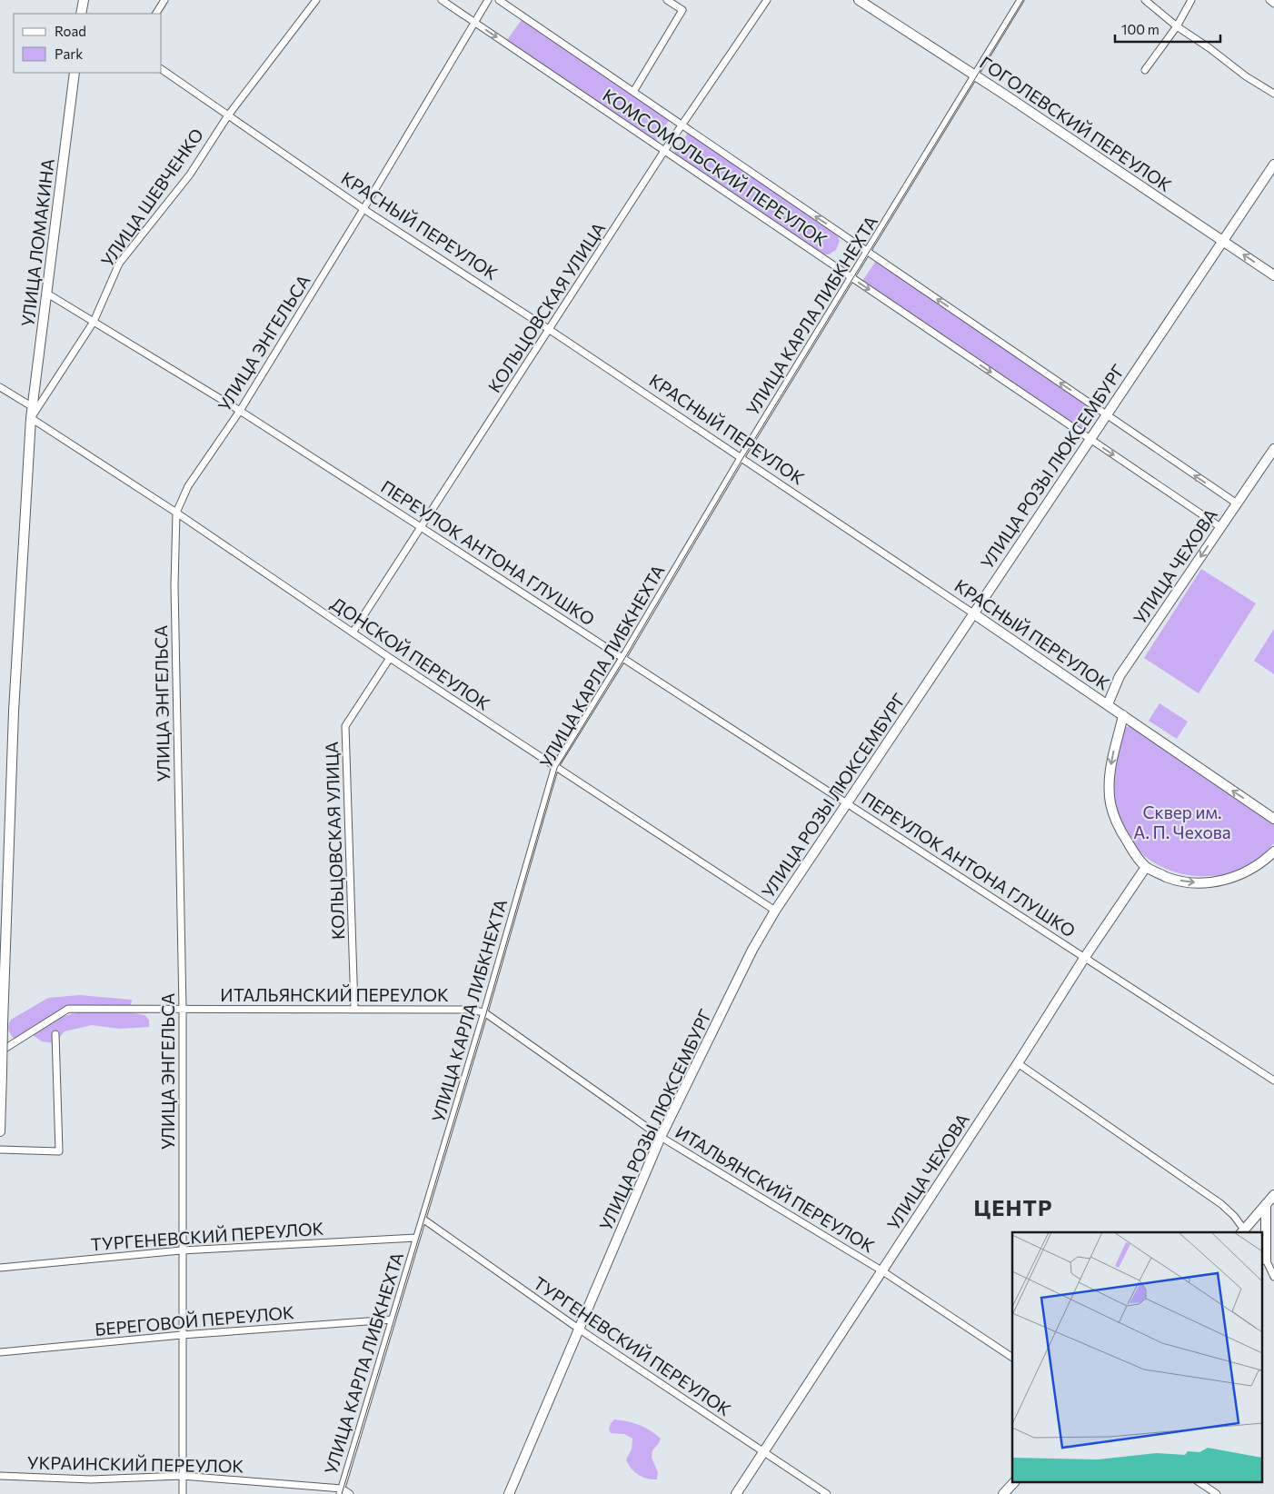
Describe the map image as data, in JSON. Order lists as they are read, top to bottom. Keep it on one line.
{"streets":{"street":["ГОГОЛЕВСКИЙ ПЕРЕУЛОК","КОМСОМОЛЬСКИЙ ПЕРЕУЛОК","УЛИЦА ШЕВЧЕНКО","КРАСНЫЙ ПЕРЕУЛОК","УЛИЦА ЛОМАКИНА","КОЛЬЦОВСКАЯ УЛИЦА","УЛИЦА КАРЛА ЛИБКНЕХТА","УЛИЦА ЭНГЕЛЬСА","УЛИЦА РОЗЫ ЛЮКСЕМБУРГ","ПЕРЕУЛОК АНТОНА ГЛУШКО","УЛИЦА ЧЕХОВА","ДОНСКОЙ ПЕРЕУЛОК","ИТАЛЬЯНСКИЙ ПЕРЕУЛОК","ТУРГЕНЕВСКИЙ ПЕРЕУЛОК","БЕРЕГОВОЙ ПЕРЕУЛОК","УКРАИНСКИЙ ПЕРЕУЛОК"]},"crossings":[["ГОГОЛЕВСКИЙ ПЕРЕУЛОК","УЛИЦА КАРЛА ЛИБКНЕХТА"],["ГОГОЛЕВСКИЙ ПЕРЕУЛОК","УЛИЦА РОЗЫ ЛЮКСЕМБУРГ"],["КОМСОМОЛЬСКИЙ ПЕРЕУЛОК","КОЛЬЦОВСКАЯ УЛИЦА"],["КОМСОМОЛЬСКИЙ ПЕРЕУЛОК","УЛИЦА КАРЛА ЛИБКНЕХТА"],["КОМСОМОЛЬСКИЙ ПЕРЕУЛОК","УЛИЦА ЭНГЕЛЬСА"],["КОМСОМОЛЬСКИЙ ПЕРЕУЛОК","УЛИЦА РОЗЫ ЛЮКСЕМБУРГ"],["КОМСОМОЛЬСКИЙ ПЕРЕУЛОК","УЛИЦА ЧЕХОВА"],["УЛИЦА ШЕВЧЕНКО","КРАСНЫЙ ПЕРЕУЛОК"],["УЛИЦА ШЕВЧЕНКО","УЛИЦА ЛОМАКИНА"],["УЛИЦА ШЕВЧЕНКО","ПЕРЕУЛОК АНТОНА ГЛУШКО"],["УЛИЦА ШЕВЧЕНКО","ДОНСКОЙ ПЕРЕУЛОК"],["КРАСНЫЙ ПЕРЕУЛОК","КОЛЬЦОВСКАЯ УЛИЦА"],["КРАСНЫЙ ПЕРЕУЛОК","УЛИЦА КАРЛА ЛИБКНЕХТА"],["КРАСНЫЙ ПЕРЕУЛОК","УЛИЦА ЭНГЕЛЬСА"],["КРАСНЫЙ ПЕРЕУЛОК","УЛИЦА РОЗЫ ЛЮКСЕМБУРГ"],["КРАСНЫЙ ПЕРЕУЛОК","УЛИЦА ЧЕХОВА"],["УЛИЦА ЛОМАКИНА","ПЕРЕУЛОК АНТОНА ГЛУШКО"],["УЛИЦА ЛОМАКИНА","ДОНСКОЙ ПЕРЕУЛОК"],["КОЛЬЦОВСКАЯ УЛИЦА","ПЕРЕУЛОК АНТОНА ГЛУШКО"],["КОЛЬЦОВСКАЯ УЛИЦА","ДОНСКОЙ ПЕРЕУЛОК"],["КОЛЬЦОВСКАЯ УЛИЦА","ИТАЛЬЯНСКИЙ ПЕРЕУЛОК"],["УЛИЦА КАРЛА ЛИБКНЕХТА","ПЕРЕУЛОК АНТОНА ГЛУШКО"],["УЛИЦА КАРЛА ЛИБКНЕХТА","ДОНСКОЙ ПЕРЕУЛОК"],["УЛИЦА КАРЛА ЛИБКНЕХТА","ИТАЛЬЯНСКИЙ ПЕРЕУЛОК"],["УЛИЦА КАРЛА ЛИБКНЕХТА","ТУРГЕНЕВСКИЙ ПЕРЕУЛОК"],["УЛИЦА КАРЛА ЛИБКНЕХТА","БЕРЕГОВОЙ ПЕРЕУЛОК"],["УЛИЦА КАРЛА ЛИБКНЕХТА","УКРАИНСКИЙ ПЕРЕУЛОК"],["УЛИЦА ЭНГЕЛЬСА","ПЕРЕУЛОК АНТОНА ГЛУШКО"],["УЛИЦА ЭНГЕЛЬСА","ДОНСКОЙ ПЕРЕУЛОК"],["УЛИЦА ЭНГЕЛЬСА","ИТАЛЬЯНСКИЙ ПЕРЕУЛОК"],["УЛИЦА ЭНГЕЛЬСА","ТУРГЕНЕВСКИЙ ПЕРЕУЛОК"],["УЛИЦА ЭНГЕЛЬСА","БЕРЕГОВОЙ ПЕРЕУЛОК"],["УЛИЦА ЭНГЕЛЬСА","УКРАИНСКИЙ ПЕРЕУЛОК"],["УЛИЦА РОЗЫ ЛЮКСЕМБУРГ","ПЕРЕУЛОК АНТОНА ГЛУШКО"],["УЛИЦА РОЗЫ ЛЮКСЕМБУРГ","ДОНСКОЙ ПЕРЕУЛОК"],["УЛИЦА РОЗЫ ЛЮКСЕМБУРГ","ИТАЛЬЯНСКИЙ ПЕРЕУЛОК"],["УЛИЦА РОЗЫ ЛЮКСЕМБУРГ","ТУРГЕНЕВСКИЙ ПЕРЕУЛОК"],["ПЕРЕУЛОК АНТОНА ГЛУШКО","УЛИЦА ЧЕХОВА"],["УЛИЦА ЧЕХОВА","ИТАЛЬЯНСКИЙ ПЕРЕУЛОК"],["УЛИЦА ЧЕХОВА","ТУРГЕНЕВСКИЙ ПЕРЕУЛОК"]],"districts":["ЦЕНТР"],"parks":["Сквер им. А. П. Чехова"],"legend":["Road","Park"],"scale_bar":"100 m"}
